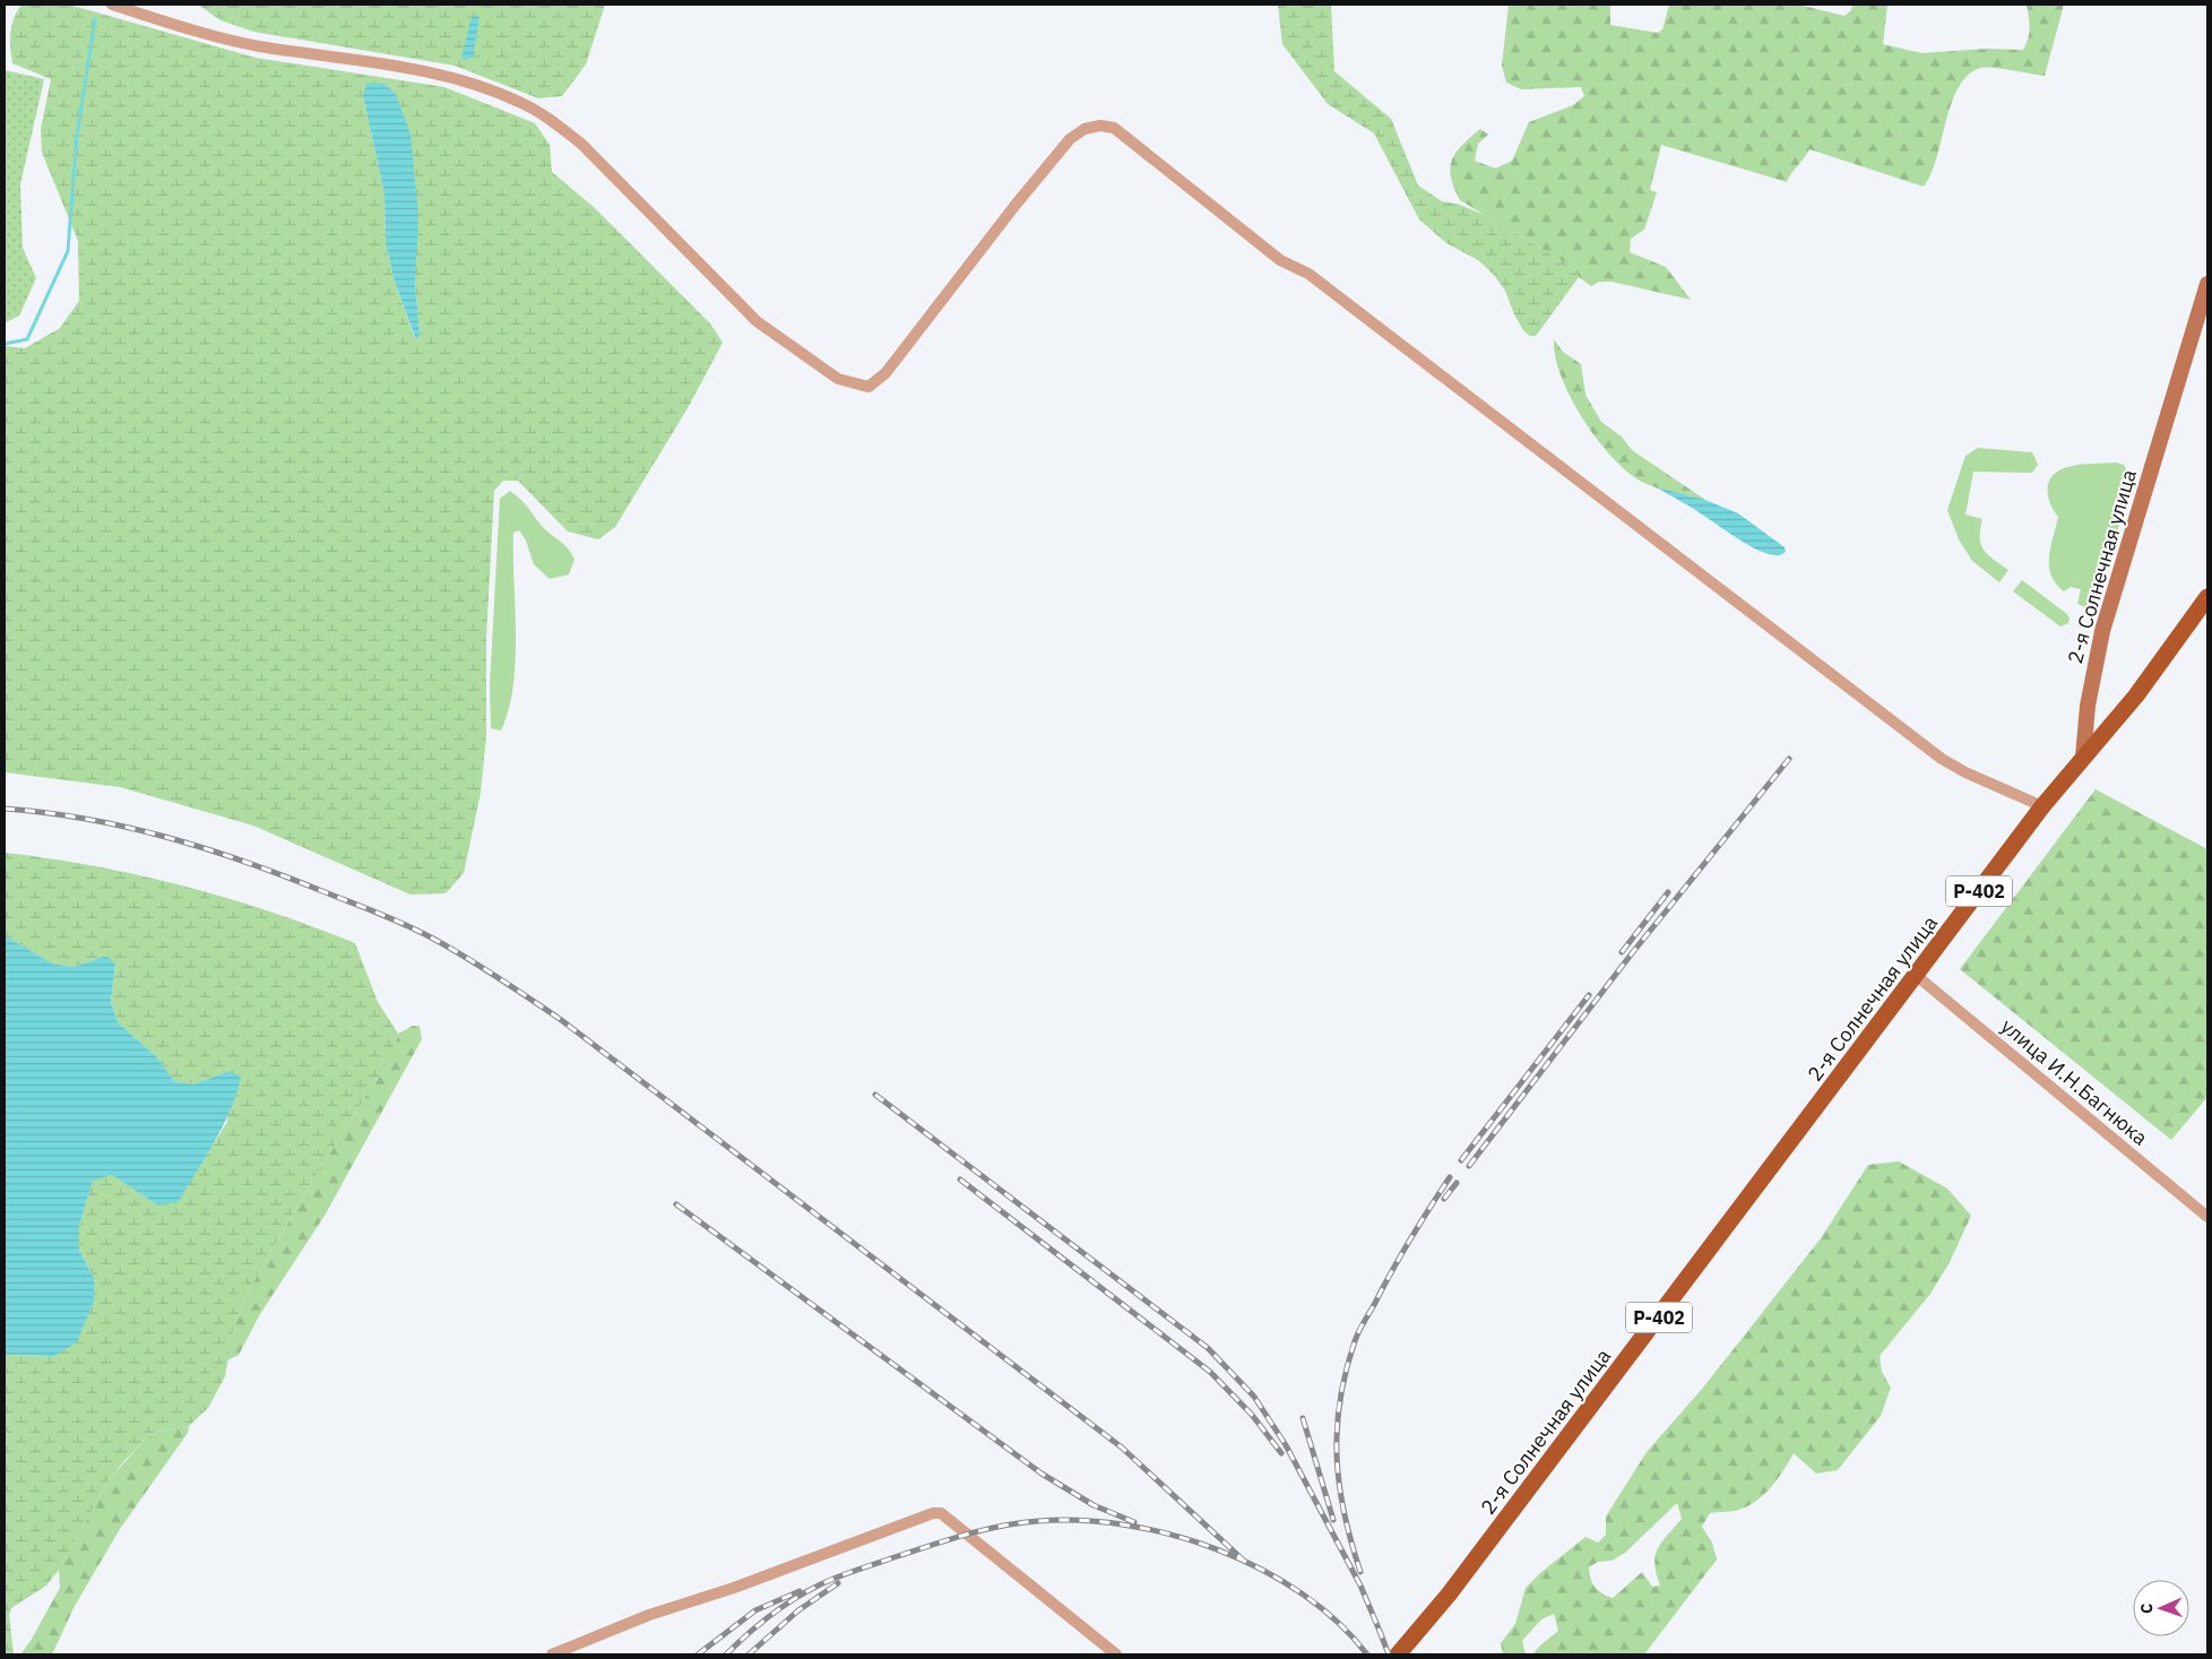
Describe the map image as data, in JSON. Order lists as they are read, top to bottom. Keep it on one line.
{"streets":{"main road":["2-я Солнечная улица","Р-402"],"street":["улица И.Н.Багнюка"]},"crossings":[["2-я Солнечная улица","Р-402"],["2-я Солнечная улица","улица И.Н.Багнюка"]],"north":"left"}
